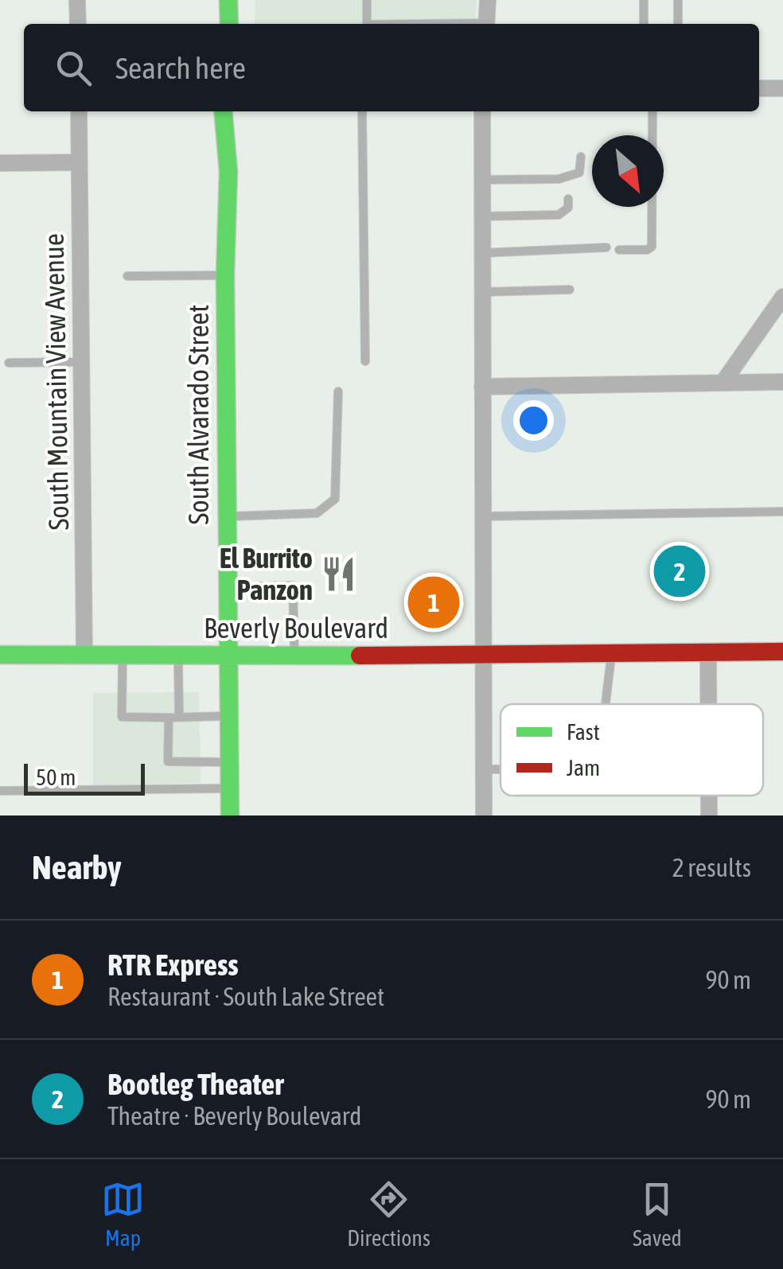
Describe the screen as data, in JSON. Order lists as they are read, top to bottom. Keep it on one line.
{"streets":{"main road":["South Alvarado Street","Beverly Boulevard"],"street":["South Mountain View Avenue"]},"crossings":[["South Mountain View Avenue","Beverly Boulevard"],["South Alvarado Street","Beverly Boulevard"]],"places":{"restaurant":["El Burrito Panzon"]},"legend":["Fast","Jam"],"scale_bar":"50 m","north":"bottom right","page":{"search":"Search here","pins":["2","1"],"scale":"50 m","heading":["Nearby","2 results"],"list":[{"mark":"1","name":"RTR Express","note":"Restaurant · South Lake Street","value":"90 m"},{"mark":"2","name":"Bootleg Theater","note":"Theatre · Beverly Boulevard","value":"90 m"}],"nav":["Map","Directions","Saved"]}}
